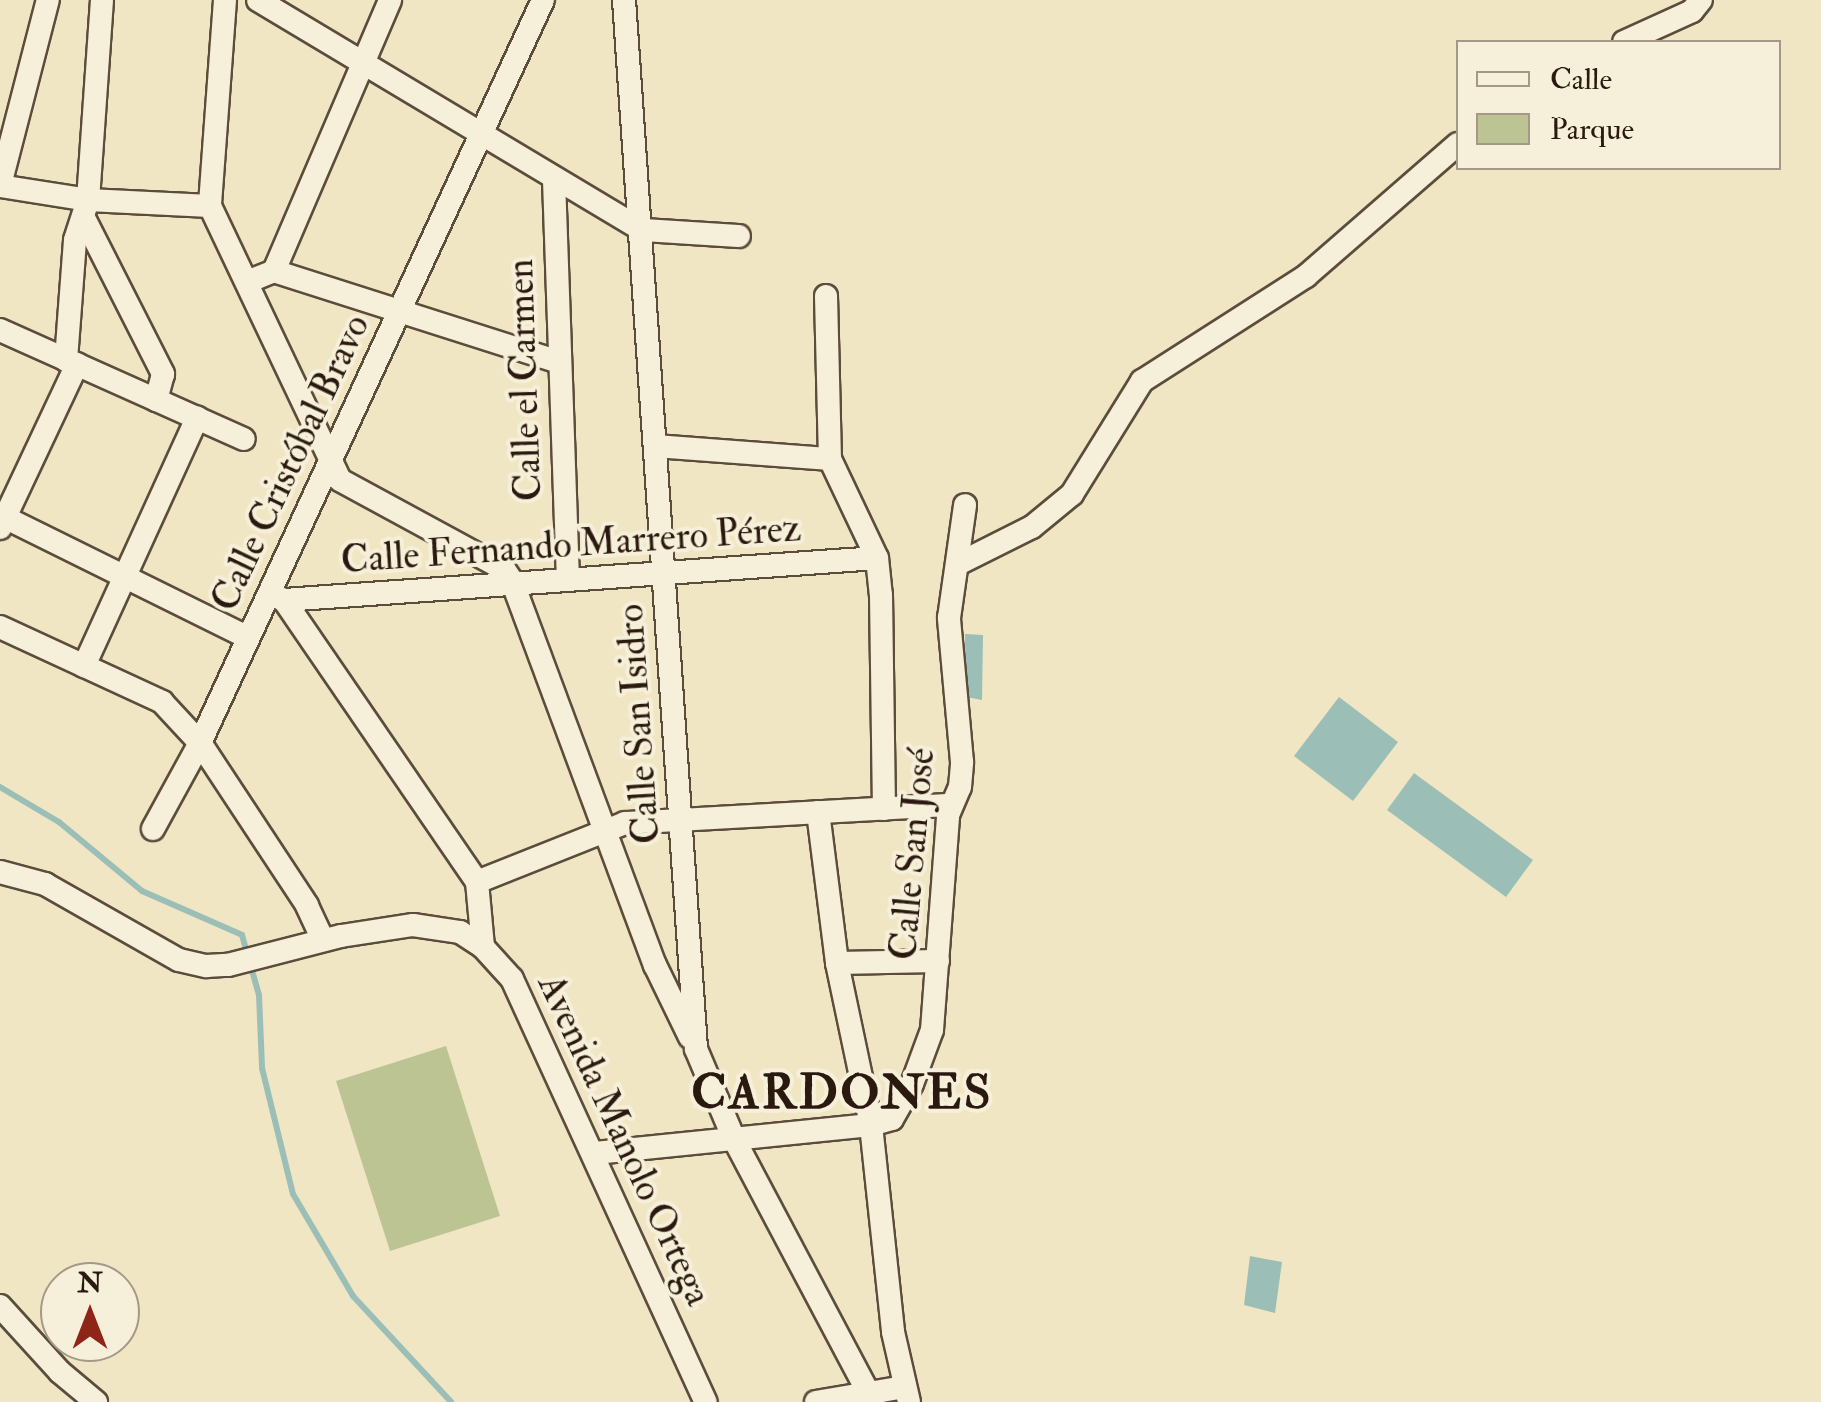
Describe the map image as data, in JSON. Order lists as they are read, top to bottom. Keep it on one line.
{"streets":{"street":["Calle el Carmen","Calle Cristóbal Bravo","Calle Fernando Marrero Pérez","Calle San Isidro","Calle San José","Avenida Manolo Ortega"]},"crossings":[["Calle el Carmen","Calle Fernando Marrero Pérez"],["Calle Cristóbal Bravo","Calle Fernando Marrero Pérez"],["Calle Fernando Marrero Pérez","Calle San Isidro"]],"districts":["CARDONES"],"legend":["Calle","Parque"],"north":"top"}
